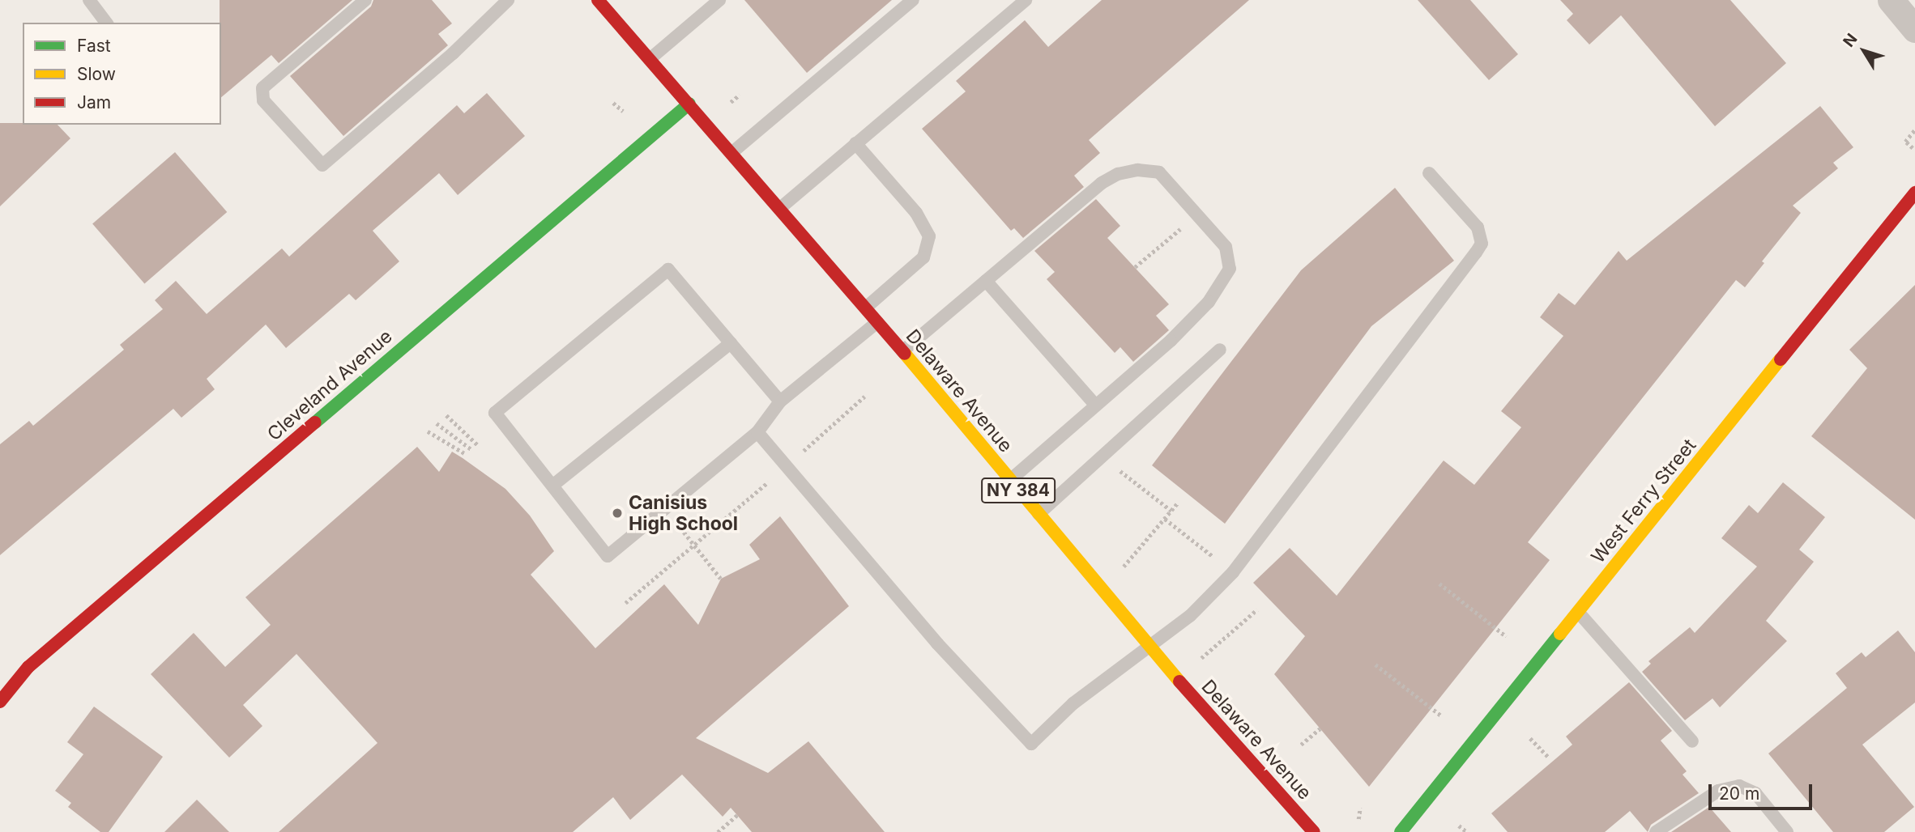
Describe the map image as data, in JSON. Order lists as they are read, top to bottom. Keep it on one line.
{"streets":{"street":["Cleveland Avenue","Delaware Avenue","NY 384","West Ferry Street"]},"crossings":[["Cleveland Avenue","Delaware Avenue"]],"places":["Canisius High School"],"legend":["Fast","Slow","Jam"],"scale_bar":"20 m","north":"top left"}
